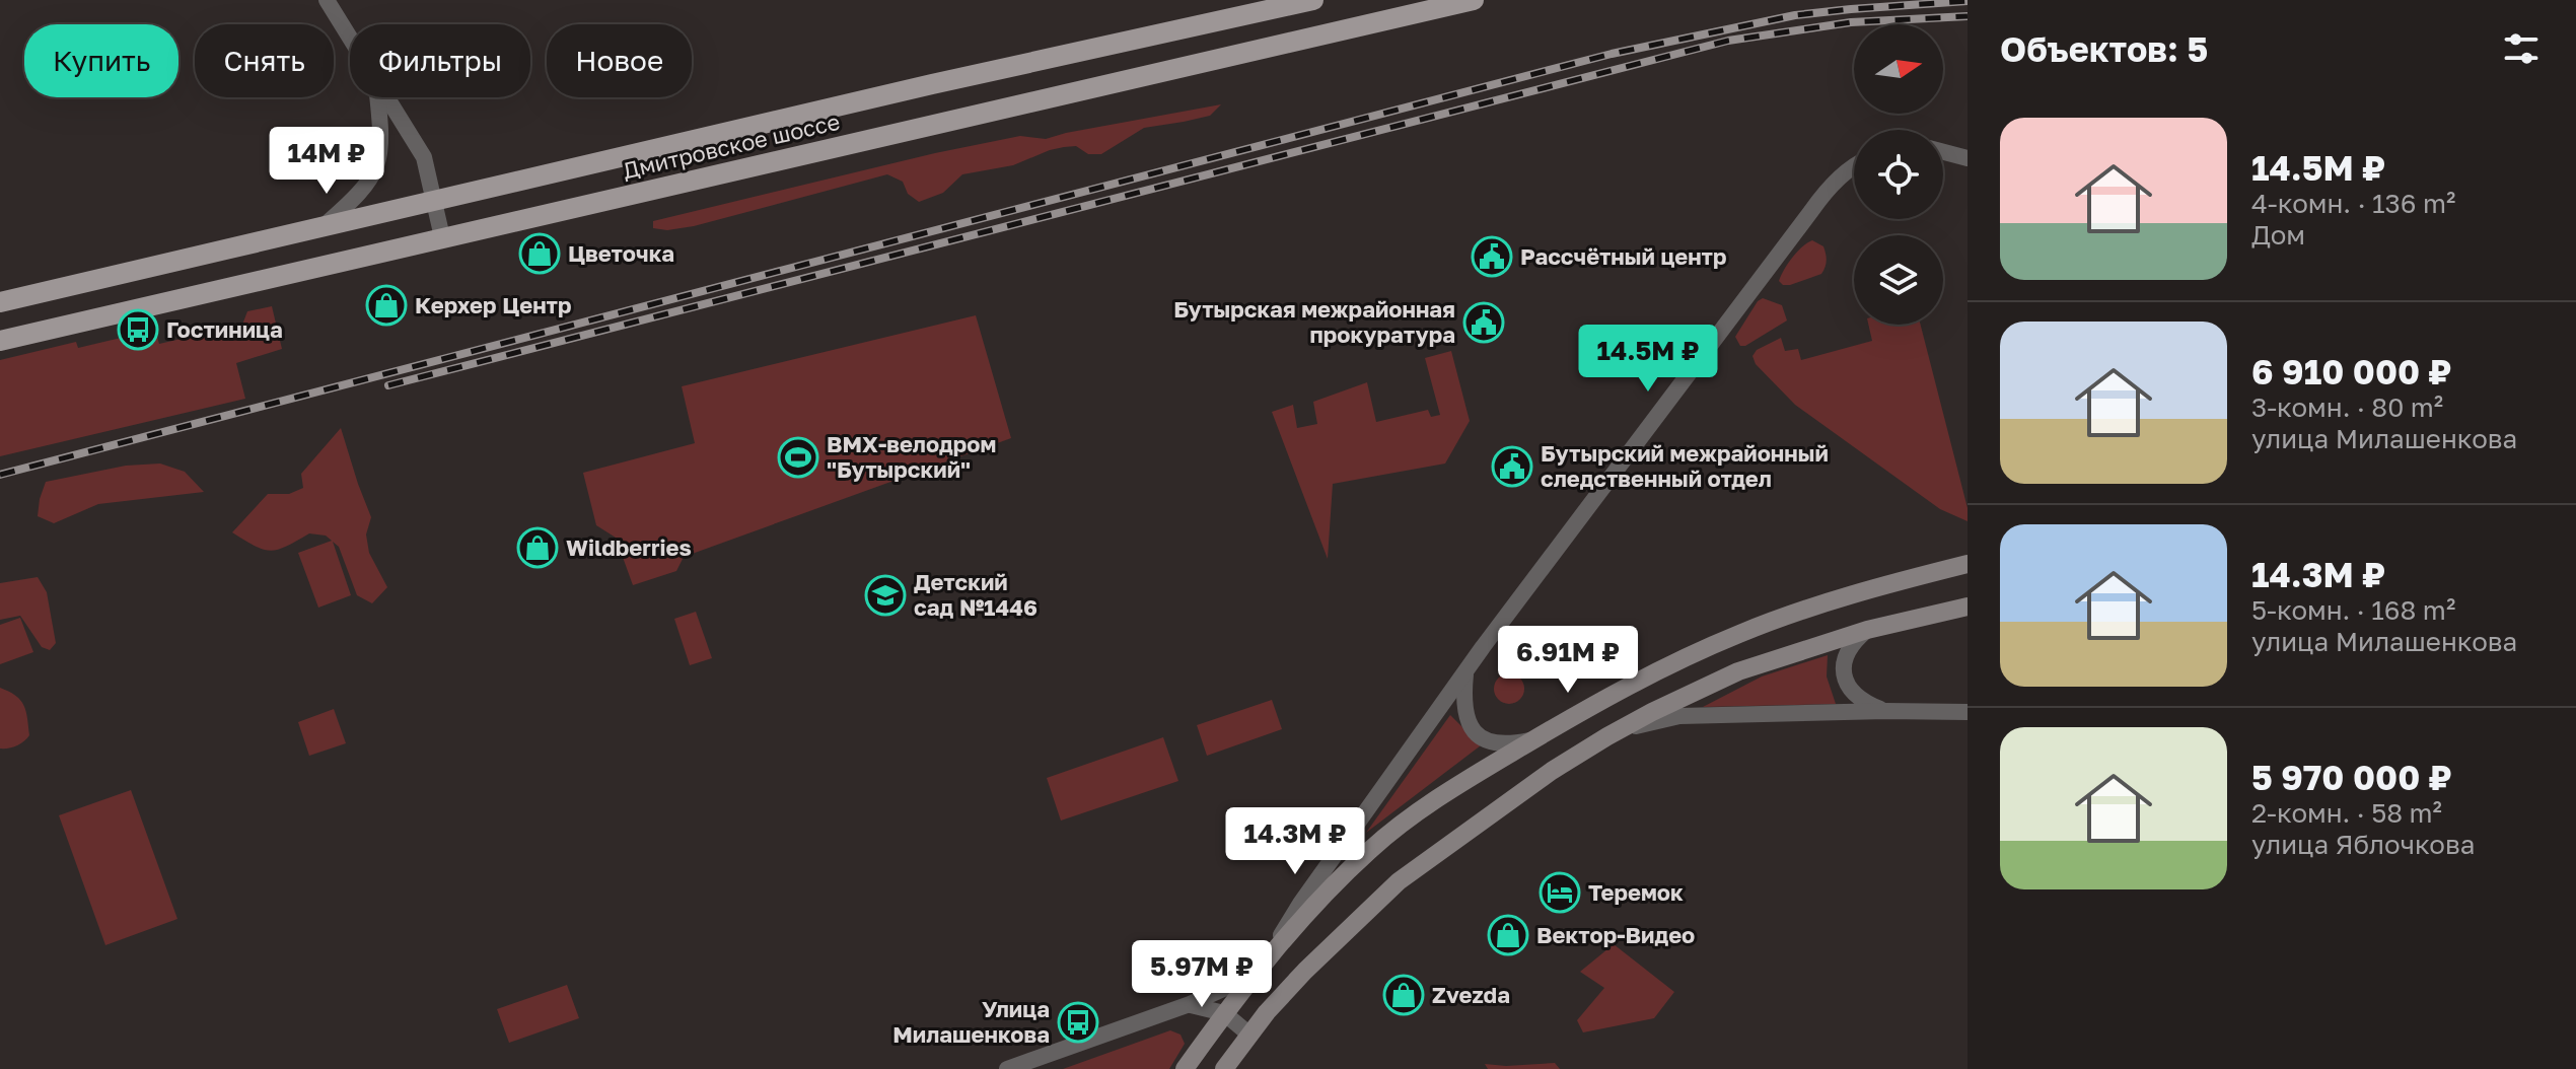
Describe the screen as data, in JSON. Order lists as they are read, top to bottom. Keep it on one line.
{"streets":{"main road":["Дмитровское шоссе"]},"places":{"shop":["Цветочка","Керхер Центр","Wildberries","Вектор-Видео","Zvezda"],"public building":["Рассчётный центр","Бутырская межрайонная прокуратура","Бутырский межрайонный следственный отдел"],"bus stop":["Гостиница","Улица Милашенкова"],"sports":["BMX-велодром \"Бутырский\""],"school or university":["Детский сад №1446"],"hotel":["Теремок"]},"north":"right","page":{"heading":"Объектов: 5","chip":["Купить","Снять","Фильтры","Новое"],"list":[{"name":"14.5M ₽","note":"4-комн. · 136 m² · Дом"},{"name":"6 910 000 ₽","note":"3-комн. · 80 m² · улица Милашенкова"},{"name":"14.3M ₽","note":"5-комн. · 168 m² · улица Милашенкова"},{"name":"5 970 000 ₽","note":"2-комн. · 58 m² · улица Яблочкова"}],"price":["14M ₽","14.5M ₽","6.91M ₽","14.3M ₽","5.97M ₽"]}}
